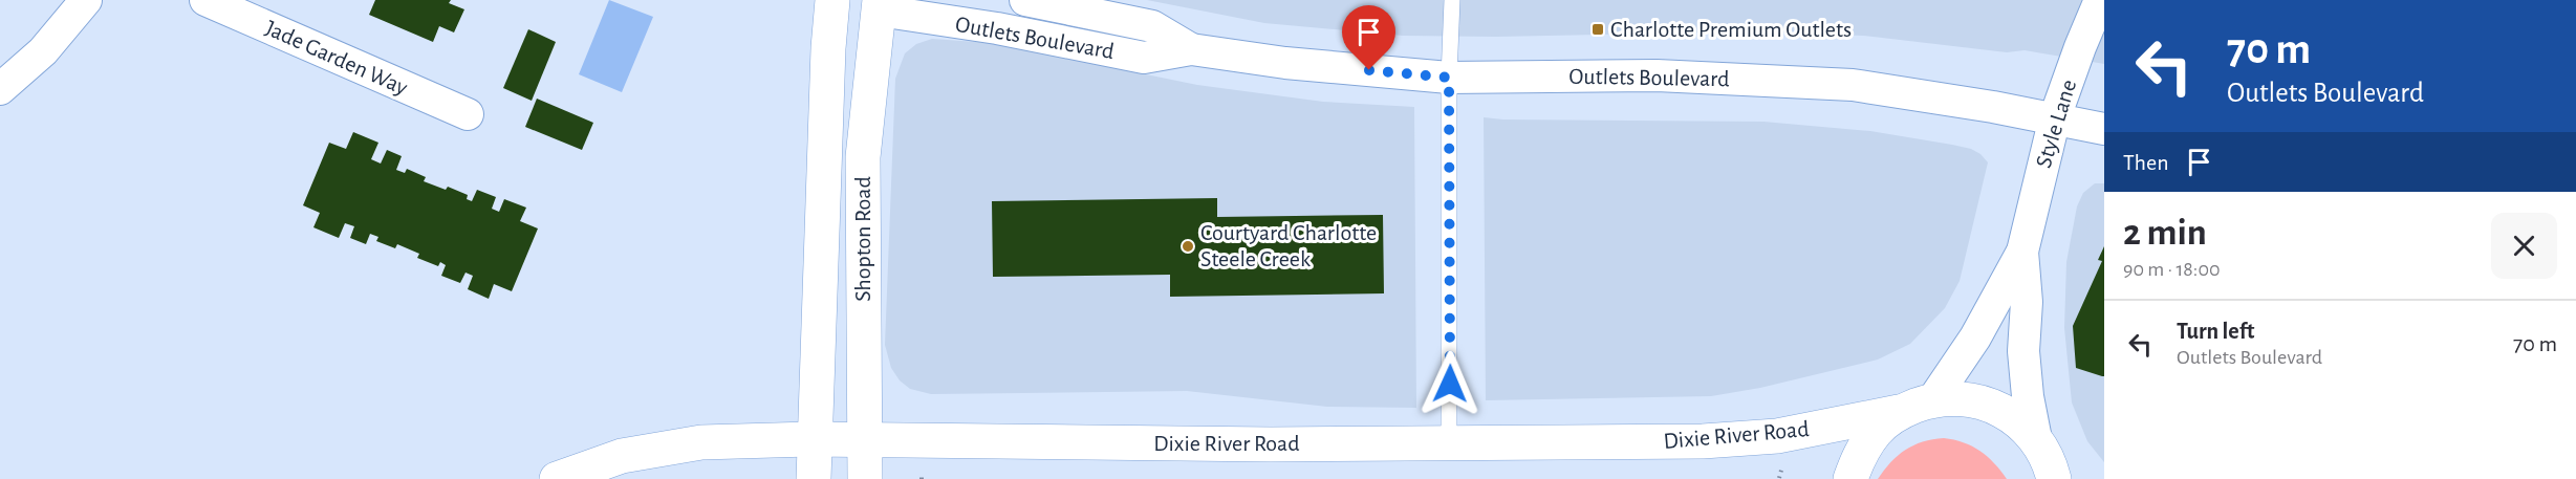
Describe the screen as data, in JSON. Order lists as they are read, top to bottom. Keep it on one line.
{"streets":{"street":["Outlets Boulevard","Jade Garden Way","Style Lane","Shopton Road","Dixie River Road"]},"crossings":[["Outlets Boulevard","Style Lane"],["Outlets Boulevard","Shopton Road"],["Shopton Road","Dixie River Road"]],"places":{"transit":["Charlotte Premium Outlets"],"other":["Courtyard Charlotte Steele Creek"]},"page":{"turn":["70 m","Outlets Boulevard"],"then":"Then","heading":["2 min","90 m · 18:00"],"list":[{"name":"Turn left","note":"Outlets Boulevard","value":"70 m"}]}}
